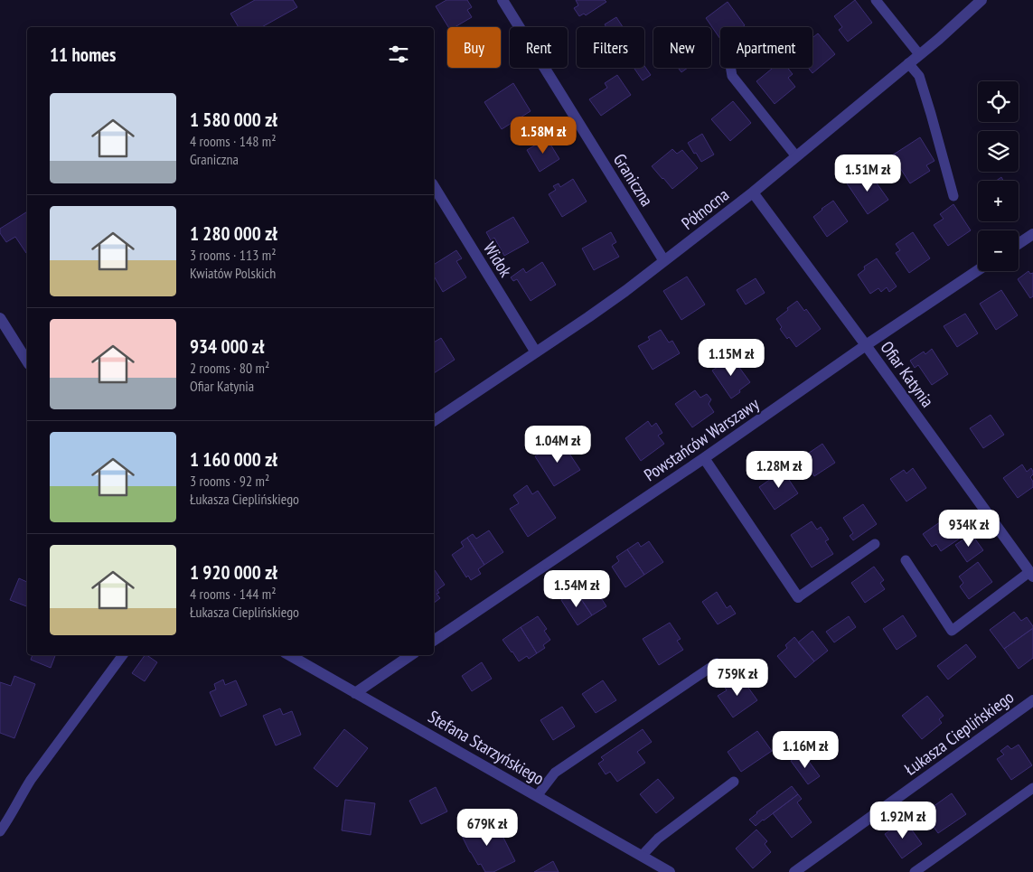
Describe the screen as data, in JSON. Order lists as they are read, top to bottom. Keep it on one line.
{"streets":{"street":["Graniczna","Północna","Widok","Ofiar Katynia","Powstańców Warszawy","Łukasza Cieplińskiego","Stefana Starzyńskiego"]},"crossings":[["Graniczna","Północna"],["Północna","Widok"],["Północna","Ofiar Katynia"],["Ofiar Katynia","Powstańców Warszawy"]],"page":{"chip":["Buy","Rent","Filters","New","Apartment"],"heading":"11 homes","map_buttons":["+","−"],"list":[{"name":"1 580 000 zł","note":"4 rooms · 148 m² · Graniczna"},{"name":"1 280 000 zł","note":"3 rooms · 113 m² · Kwiatów Polskich"},{"name":"934 000 zł","note":"2 rooms · 80 m² · Ofiar Katynia"},{"name":"1 160 000 zł","note":"3 rooms · 92 m² · Łukasza Cieplińskiego"},{"name":"1 920 000 zł","note":"4 rooms · 144 m² · Łukasza Cieplińskiego"}],"price":["1.58M zł","1.51M zł","1.15M zł","1.04M zł","1.28M zł","934K zł","1.54M zł","759K zł","1.16M zł","1.92M zł","679K zł"]}}
